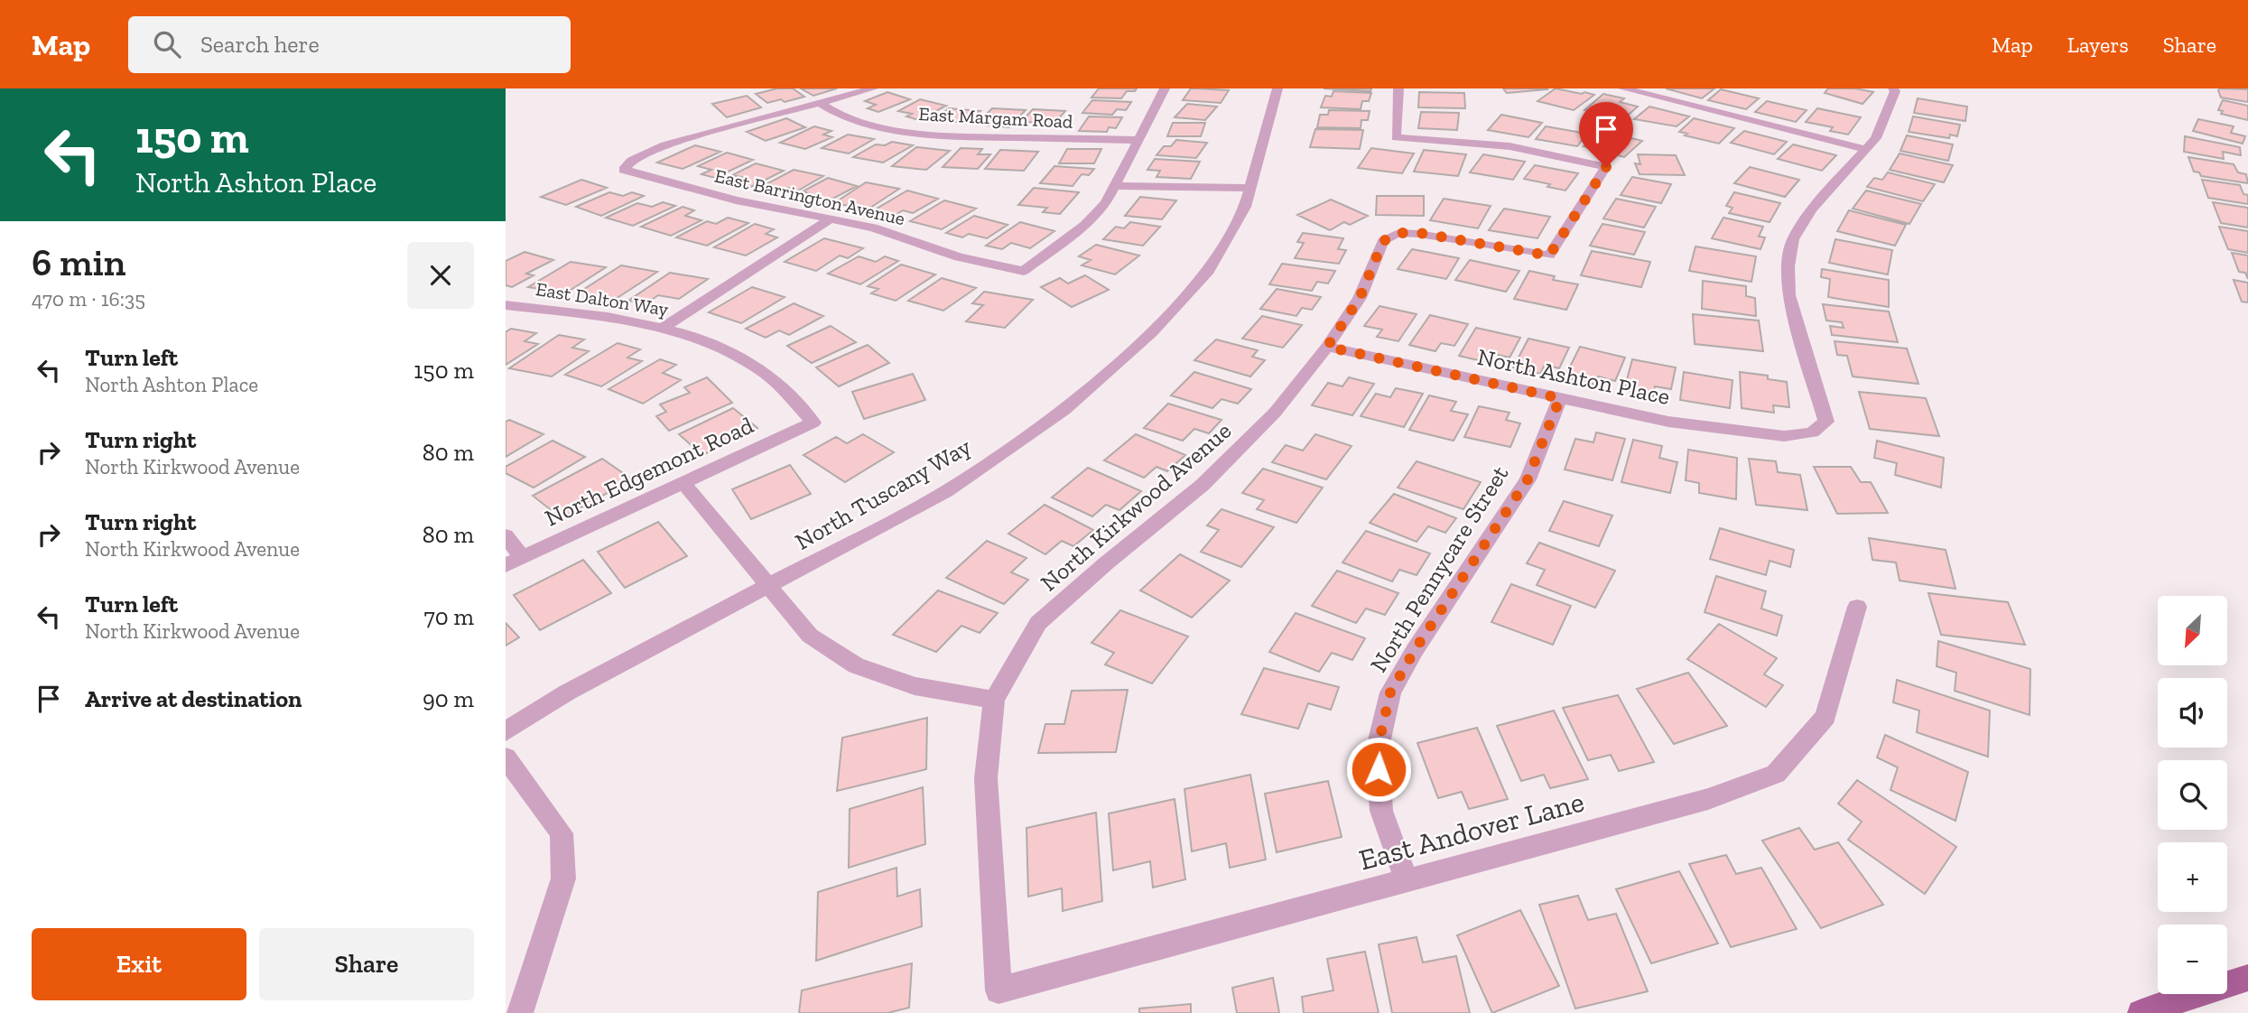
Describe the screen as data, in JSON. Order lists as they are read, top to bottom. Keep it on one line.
{"streets":{"street":["East Margam Road","East Barrington Avenue","East Dalton Way","North Ashton Place","North Edgemont Road","North Tuscany Way","North Kirkwood Avenue","North Pennycare Street","East Andover Lane"]},"crossings":[["East Margam Road","East Barrington Avenue"],["East Dalton Way","North Edgemont Road"],["North Ashton Place","North Kirkwood Avenue"],["North Ashton Place","North Pennycare Street"],["North Kirkwood Avenue","East Andover Lane"],["North Pennycare Street","East Andover Lane"]],"north":"bottom left","page":{"header":"Map","search":"Search here","nav":["Map","Layers","Share"],"turn":["150 m","North Ashton Place"],"heading":["6 min","470 m · 16:35"],"list":[{"name":"Turn left","note":"North Ashton Place","value":"150 m"},{"name":"Turn right","note":"North Kirkwood Avenue","value":"80 m"},{"name":"Turn right","note":"North Kirkwood Avenue","value":"80 m"},{"name":"Turn left","note":"North Kirkwood Avenue","value":"70 m"},{"name":"Arrive at destination","value":"90 m"}],"map_buttons":["+","−"],"buttons":["Exit","Share"]}}
